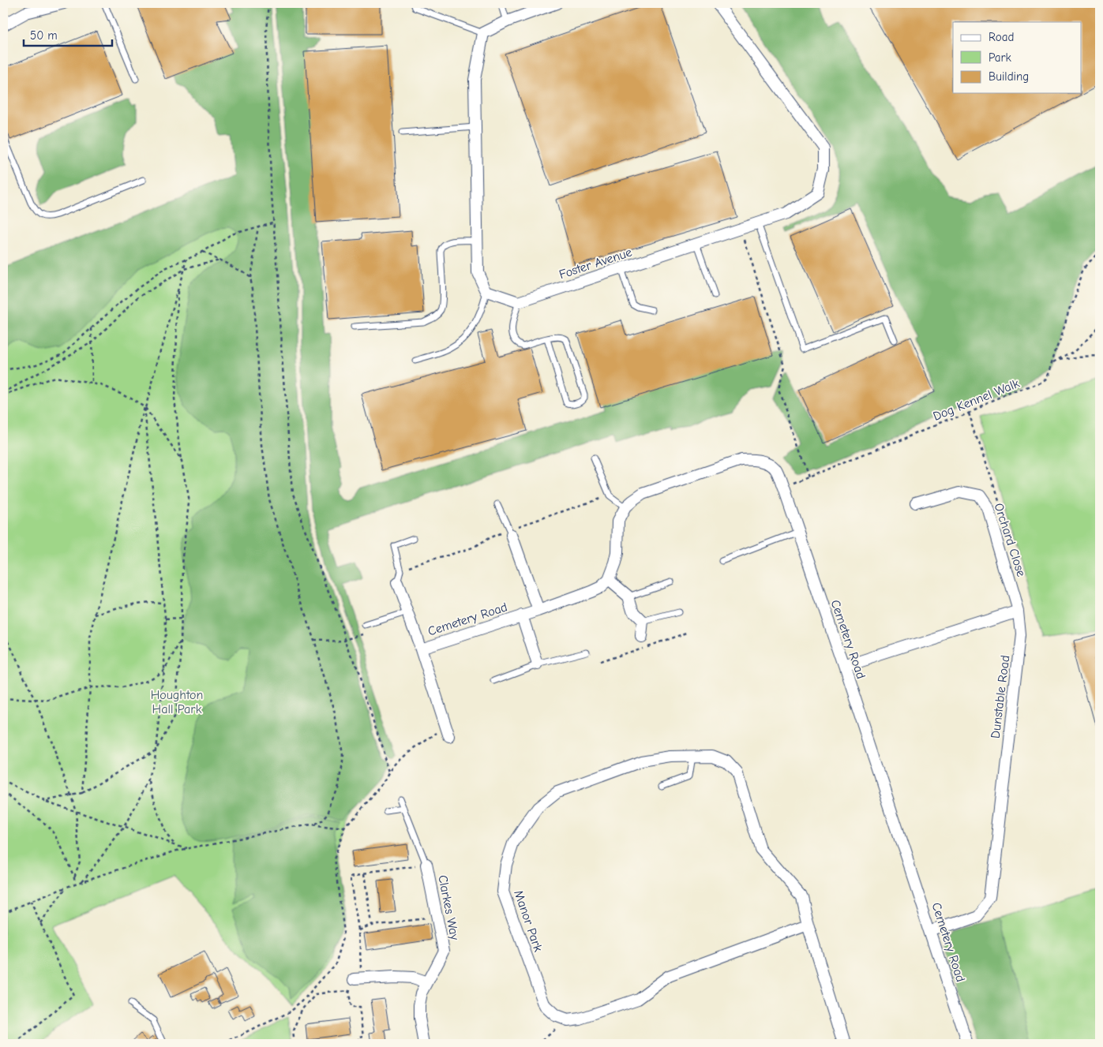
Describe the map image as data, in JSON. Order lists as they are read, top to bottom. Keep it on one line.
{"streets":{"street":["Foster Avenue","Orchard Close","Cemetery Road","Dunstable Road","Clarkes Way","Manor Park"],"path":["Dog Kennel Walk"]},"crossings":[["Dog Kennel Walk","Cemetery Road"],["Orchard Close","Dunstable Road"],["Cemetery Road","Dunstable Road"]],"parks":["Houghton Hall Park"],"legend":["Road","Park","Building"],"scale_bar":"50 m"}
